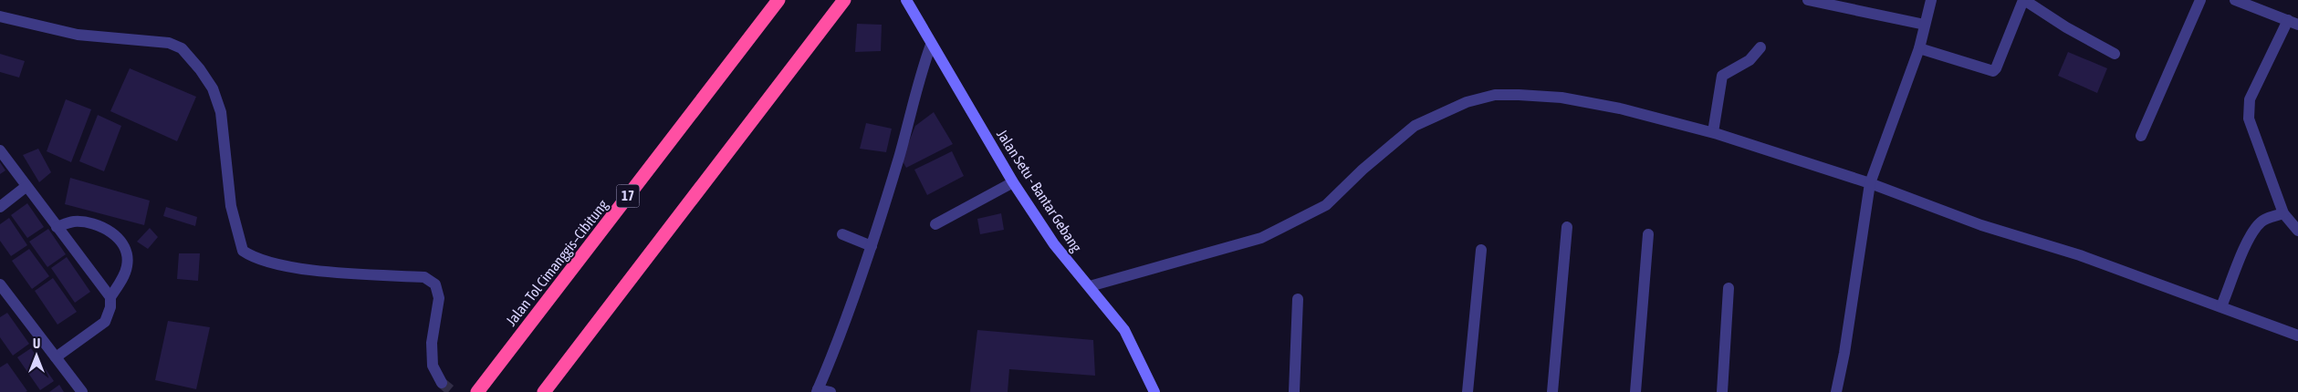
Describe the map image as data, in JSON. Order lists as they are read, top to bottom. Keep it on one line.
{"streets":{"highway":["17","Jalan Tol Cimanggis–Cibitung"],"main road":["Jalan Setu - Bantar Gebang"]},"north":"top"}
